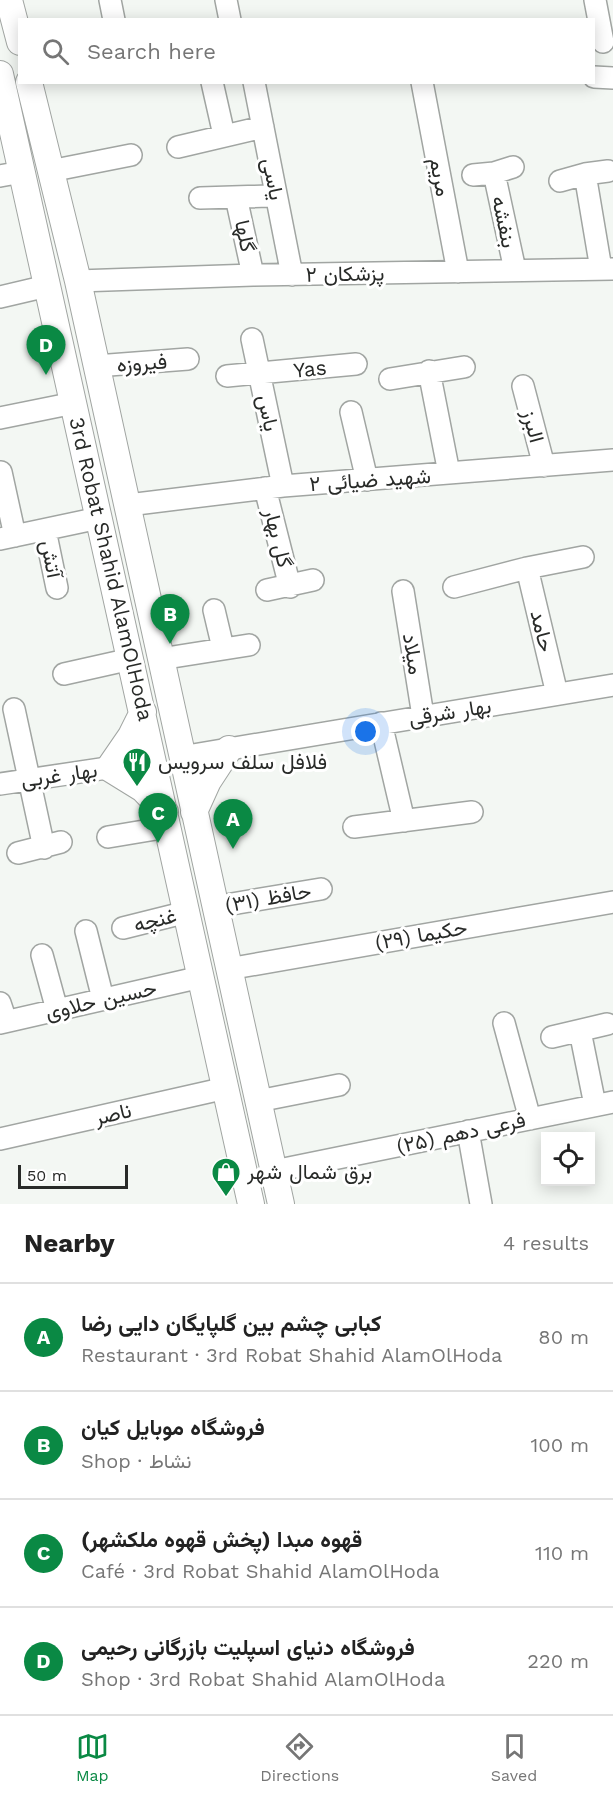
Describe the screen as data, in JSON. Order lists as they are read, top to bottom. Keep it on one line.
{"streets":{"main road":["3rd Robat Shahid AlamOlHoda"],"street":["مریم","یاسی","بنفشه","گلها","پزشکان ۲","فیروزه","Yas","یاس","البرز","شهید ضیائی ۲","گل بهار","آتش","حامد","میلاد","بهار شرقی","بهار غربی","حافظ (۳۱)","غنچه","حکیما (۲۹)","حسین حلاوی","ناصر","فرعی دهم (۲۵)"]},"crossings":[["مریم","پزشکان ۲"],["یاسی","پزشکان ۲"],["بنفشه","پزشکان ۲"],["گلها","پزشکان ۲"],["پزشکان ۲","3rd Robat Shahid AlamOlHoda"],["فیروزه","3rd Robat Shahid AlamOlHoda"],["Yas","یاس"],["یاس","شهید ضیائی ۲"],["یاس","گل بهار"],["البرز","شهید ضیائی ۲"],["شهید ضیائی ۲","گل بهار"],["شهید ضیائی ۲","3rd Robat Shahid AlamOlHoda"],["3rd Robat Shahid AlamOlHoda","بهار شرقی"],["3rd Robat Shahid AlamOlHoda","بهار غربی"],["3rd Robat Shahid AlamOlHoda","حافظ (۳۱)"],["3rd Robat Shahid AlamOlHoda","غنچه"],["3rd Robat Shahid AlamOlHoda","حکیما (۲۹)"],["3rd Robat Shahid AlamOlHoda","حسین حلاوی"],["3rd Robat Shahid AlamOlHoda","ناصر"],["3rd Robat Shahid AlamOlHoda","فرعی دهم (۲۵)"],["حامد","بهار شرقی"],["میلاد","بهار شرقی"]],"places":{"restaurant":["فلافل سلف سرویس"],"shop":["برق شمال شهر"]},"scale_bar":"50 m","page":{"search":"Search here","pins":["D","B","C","A"],"scale":"50 m","heading":["Nearby","4 results"],"list":[{"mark":"A","name":"کبابی چشم بین گلپایگان دایی رضا","note":"Restaurant · 3rd Robat Shahid AlamOlHoda","value":"80 m"},{"mark":"B","name":"فروشگاه موبایل کیان","note":"Shop · نشاط","value":"100 m"},{"mark":"C","name":"قهوه مبدا (پخش قهوه ملکشهر)","note":"Café · 3rd Robat Shahid AlamOlHoda","value":"110 m"},{"mark":"D","name":"فروشگاه دنیای اسپلیت بازرگانی رحیمی","note":"Shop · 3rd Robat Shahid AlamOlHoda","value":"220 m"}],"nav":["Map","Directions","Saved"]}}
